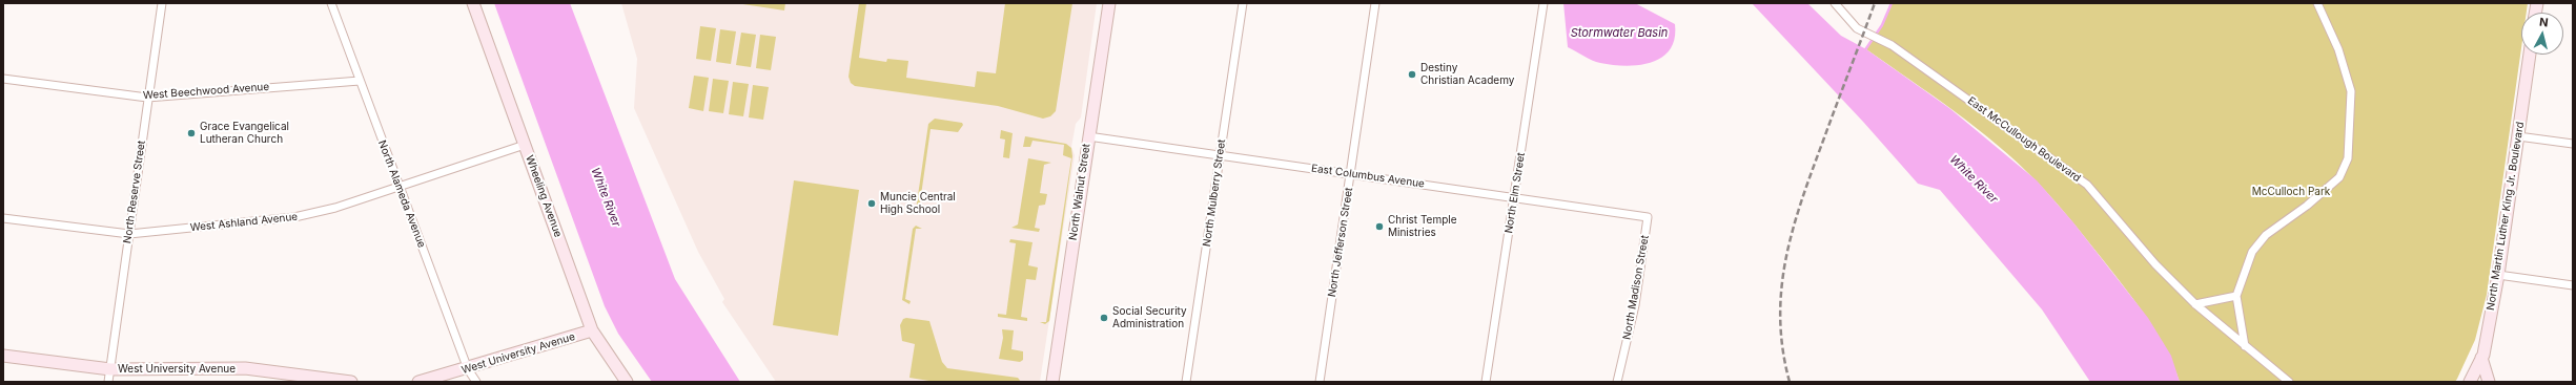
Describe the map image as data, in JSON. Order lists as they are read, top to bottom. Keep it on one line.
{"streets":{"main road":["North Walnut Street","Wheeling Avenue","North Martin Luther King Jr. Boulevard","West University Avenue"],"street":["West Beechwood Avenue","East McCullough Boulevard","East Columbus Avenue","North Reserve Street","North Mulberry Street","North Elm Street","North Alameda Avenue","West Ashland Avenue","North Jefferson Street","North Madison Street"]},"crossings":[["West Beechwood Avenue","North Reserve Street"],["West Beechwood Avenue","North Alameda Avenue"],["East Columbus Avenue","North Walnut Street"],["East Columbus Avenue","North Mulberry Street"],["East Columbus Avenue","North Elm Street"],["East Columbus Avenue","North Jefferson Street"],["East Columbus Avenue","North Madison Street"],["North Reserve Street","West Ashland Avenue"],["North Reserve Street","West University Avenue"],["North Alameda Avenue","West Ashland Avenue"],["North Alameda Avenue","West University Avenue"],["Wheeling Avenue","West Ashland Avenue"],["Wheeling Avenue","West University Avenue"]],"water":["Stormwater Basin","White River"],"parks":["McCulloch Park"],"places":["Destiny Christian Academy","Grace Evangelical Lutheran Church","Muncie Central High School","Christ Temple Ministries","Social Security Administration"],"north":"top"}
